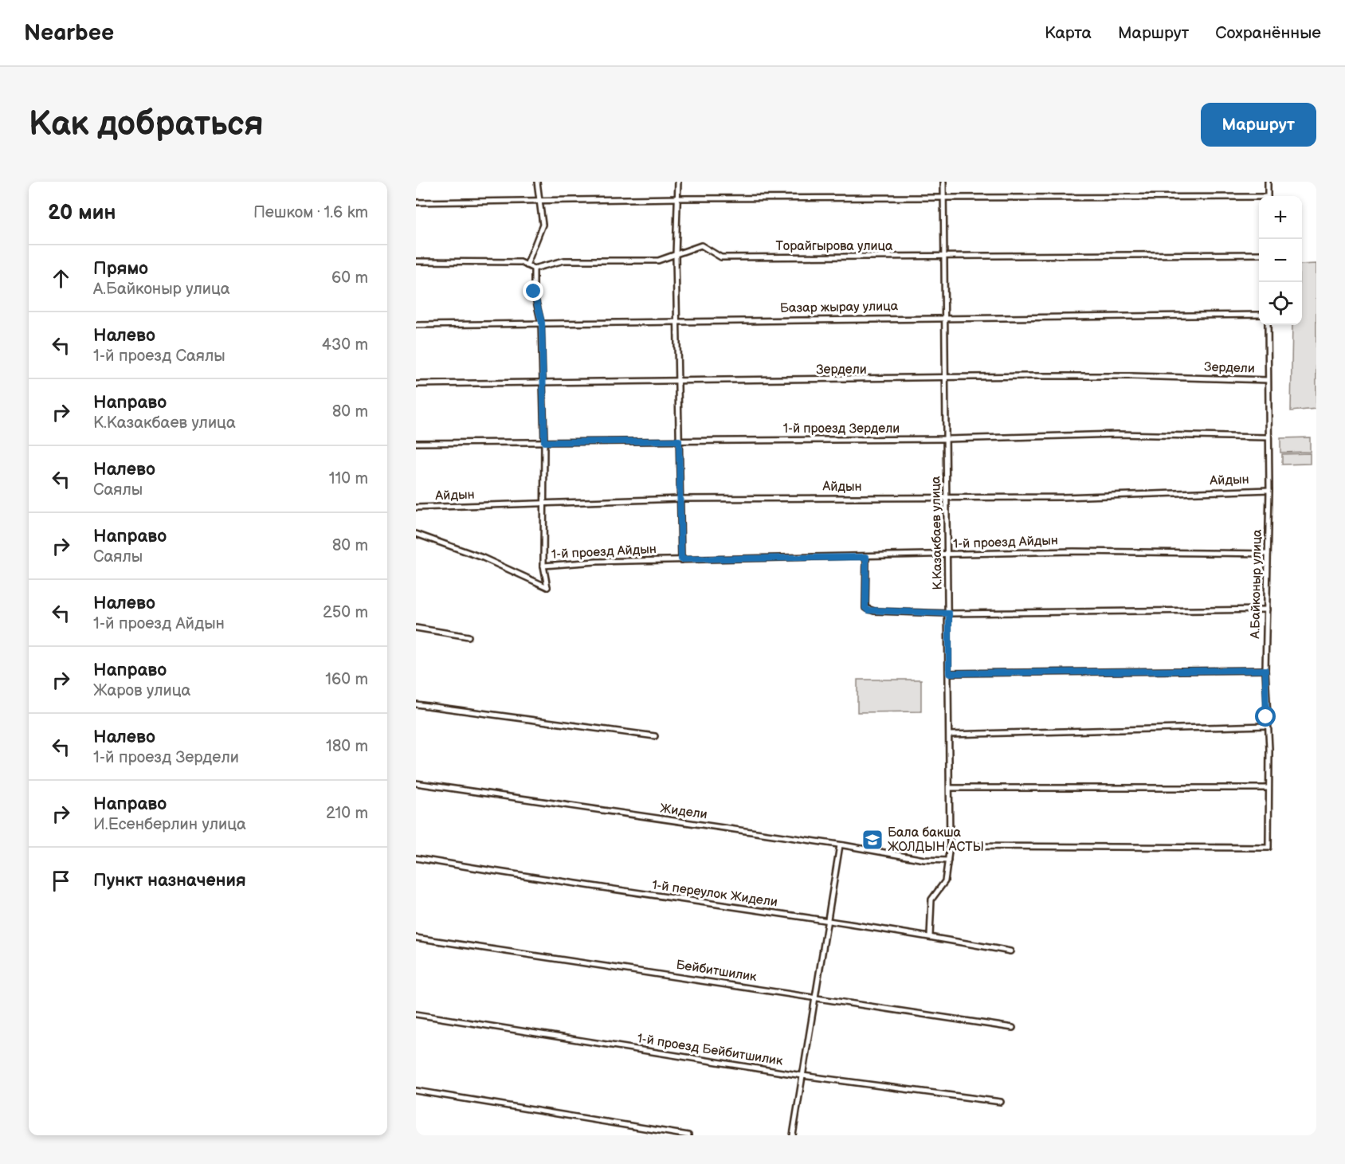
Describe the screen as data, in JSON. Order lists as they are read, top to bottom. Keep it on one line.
{"streets":{"street":["Торайгырова улица","Базар жырау улица","Зердели","1-й проезд Зердели","Айдын","К.Казакбаев улица","1-й проезд Айдын","А.Байконыр улица","Жидели","1-й переулок Жидели","Бейбитшилик","1-й проезд Бейбитшилик"]},"crossings":[["Торайгырова улица","К.Казакбаев улица"],["Базар жырау улица","К.Казакбаев улица"],["Зердели","К.Казакбаев улица"],["Зердели","А.Байконыр улица"],["1-й проезд Зердели","К.Казакбаев улица"],["1-й проезд Зердели","А.Байконыр улица"],["Айдын","К.Казакбаев улица"],["Айдын","А.Байконыр улица"],["К.Казакбаев улица","1-й проезд Айдын"],["К.Казакбаев улица","А.Байконыр улица"],["К.Казакбаев улица","Жидели"],["К.Казакбаев улица","1-й переулок Жидели"],["1-й проезд Айдын","А.Байконыр улица"]],"places":{"school or university":["Бала бакша ЖОЛДЫН АСТЫ"]},"page":{"header":"Nearbee","nav":["Карта","Маршрут","Сохранённые"],"buttons":"Маршрут","title":"Как добраться","heading":["20 мин","Пешком · 1.6 km"],"map_buttons":["+","−"],"list":[["Прямо","А.Байконыр улица","60 m"],["Налево","1-й проезд Саялы","430 m"],["Направо","К.Казакбаев улица","80 m"],["Налево","Саялы","110 m"],["Направо","Саялы","80 m"],["Налево","1-й проезд Айдын","250 m"],["Направо","Жаров улица","160 m"],["Налево","1-й проезд Зердели","180 m"],["Направо","И.Есенберлин улица","210 m"],"Пункт назначения"]}}
